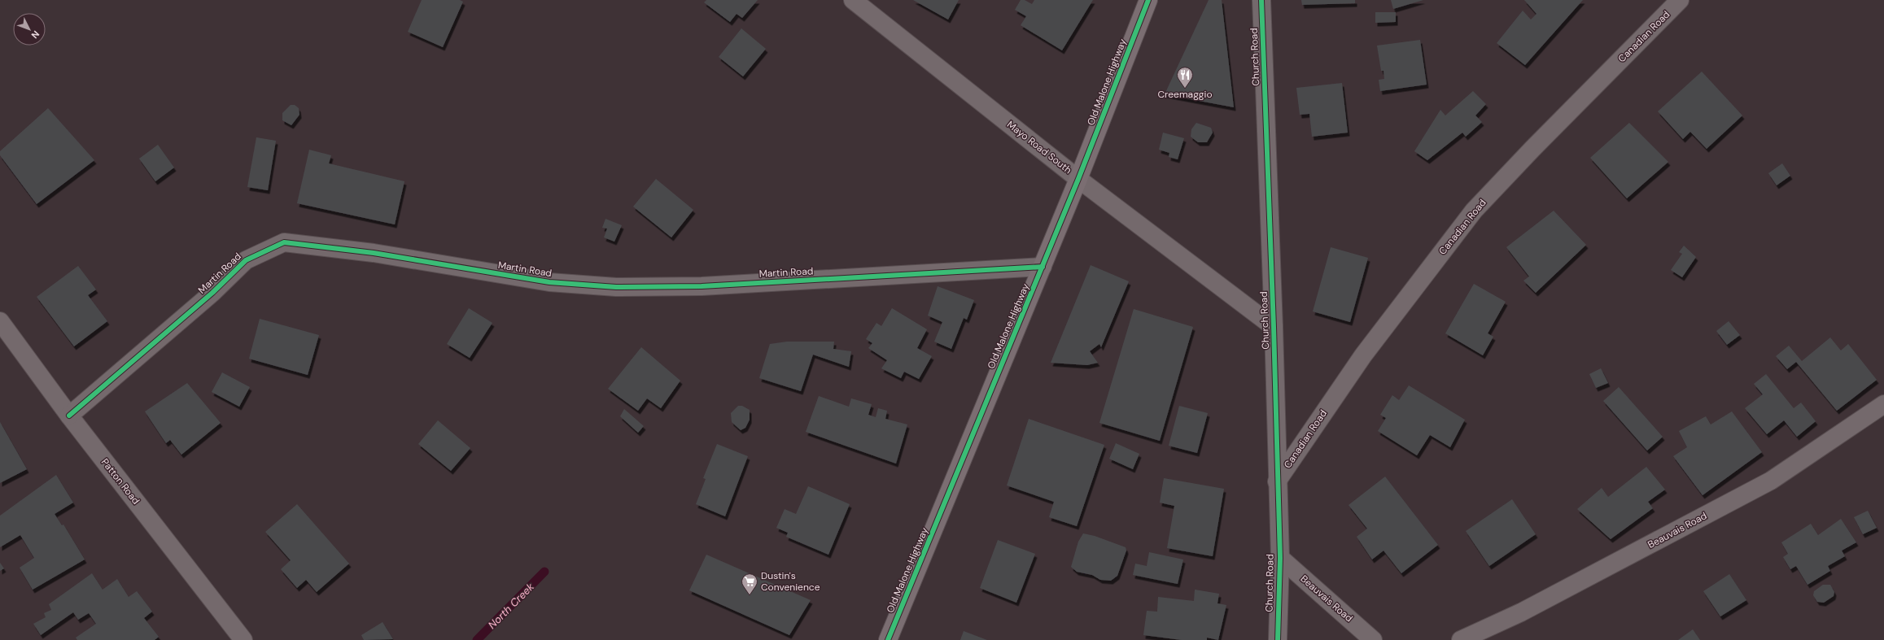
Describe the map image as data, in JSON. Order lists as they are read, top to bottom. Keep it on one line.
{"streets":{"street":["Canadian Road","Church Road","Old Malone Highway","Mayo Road South","Martin Road","Patton Road","Beauvais Road"]},"crossings":[["Canadian Road","Church Road"],["Church Road","Mayo Road South"],["Church Road","Beauvais Road"],["Old Malone Highway","Mayo Road South"],["Old Malone Highway","Martin Road"],["Martin Road","Patton Road"]],"water":["North Creek"],"places":{"restaurant":["Creemaggio"],"supermarket":["Dustin's Convenience"]},"north":"bottom right"}
